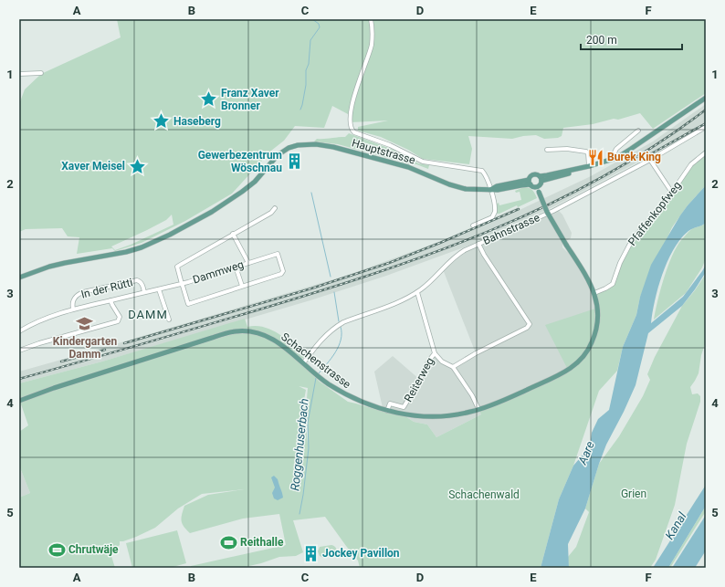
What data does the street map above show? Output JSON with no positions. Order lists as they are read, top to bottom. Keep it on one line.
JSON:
{"streets":{"main road":["Hauptstrasse","Schachenstrasse"],"street":["Pfaffenkopfweg","Bahnstrasse","Dammweg","In der Rütti","Reiterweg"]},"crossings":[["Hauptstrasse","Schachenstrasse"],["Pfaffenkopfweg","Schachenstrasse"],["Bahnstrasse","Schachenstrasse"],["Dammweg","In der Rütti"],["Schachenstrasse","Reiterweg"]],"districts":["DAMM"],"water":["Roggenhuserbach","Aare","Kanal"],"parks":["Grien","Schachenwald"],"places":{"place":["Franz Xaver Bronner","Haseberg","Xaver Meisel"],"restaurant":["Burek King"],"building":["Gewerbezentrum Wöschnau","Jockey Pavillon"],"school or university":["Kindergarten Damm"],"sports":["Reithalle","Chrutwäje"]},"scale_bar":"200 m","grid":{"columns":["A","B","C","D","E","F"],"rows":["1","2","3","4","5"]}}
